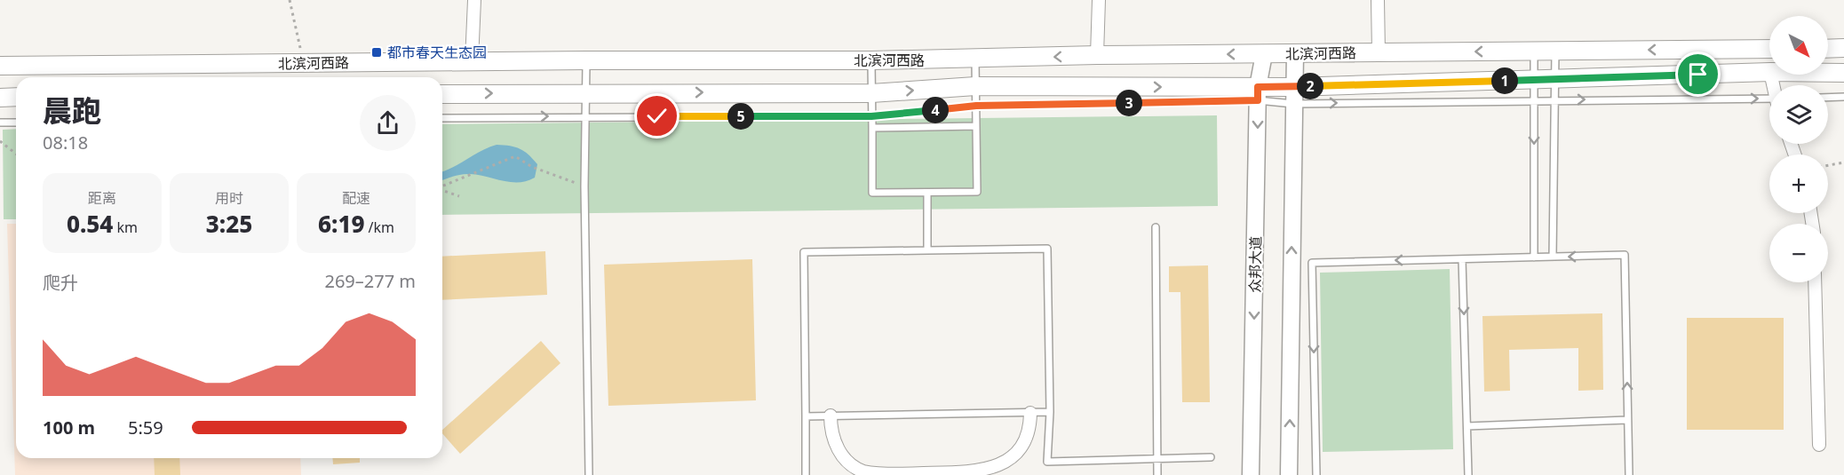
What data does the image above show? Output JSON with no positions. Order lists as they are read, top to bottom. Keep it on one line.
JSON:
{"streets":{"main road":["北滨河西路","众邦大道"]},"crossings":[["北滨河西路","众邦大道"]],"places":{"transit":["都市春天生态园"]},"north":"bottom right","page":{"map_buttons":["+","−"],"pins":["1","2","3","4","5"],"heading":["晨跑","08:18"],"stats":[["距离","0.54 km"],["用时","3:25"],["配速","6:19 /km"]],"chart":["爬升","269–277 m"],"list":[{"name":"100 m","note":"5:59"}]}}
